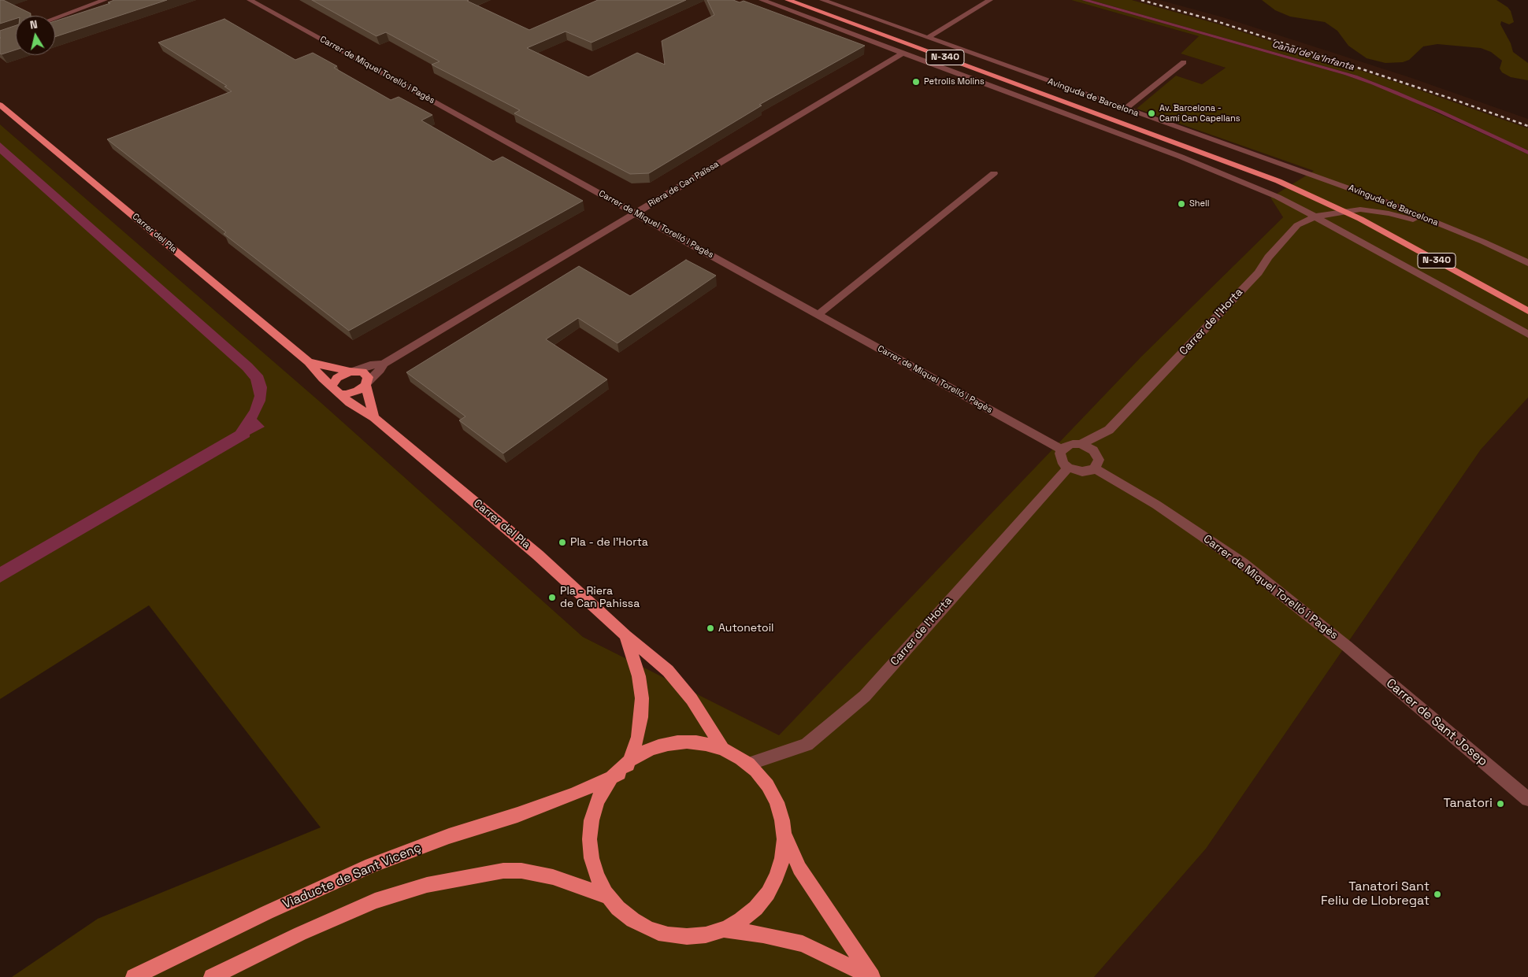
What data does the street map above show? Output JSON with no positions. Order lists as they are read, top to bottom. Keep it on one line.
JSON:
{"streets":{"main road":["N-340","Avinguda de Barcelona","Carrer del Pla","Viaducte de Sant Vicenç"],"street":["Carrer de Miquel Torelló i Pagès","Riera de Can Païssa","Carrer de l'Horta","Carrer de Sant Josep"]},"crossings":[["Carrer de Miquel Torelló i Pagès","Riera de Can Païssa"],["Carrer de Miquel Torelló i Pagès","Carrer de l'Horta"],["Carrer de Miquel Torelló i Pagès","Carrer de Sant Josep"],["Avinguda de Barcelona","Riera de Can Païssa"],["Avinguda de Barcelona","Carrer de l'Horta"],["Riera de Can Païssa","Carrer del Pla"]],"water":["Canal de la Infanta"],"places":["Petrolis Molins","Av. Barcelona - Camí Can Capellans","Shell","Pla - de l'Horta","Pla - Riera de Can Pahissa","Autonetoil","Tanatori","Tanatori Sant Feliu de Llobregat"],"north":"top"}
